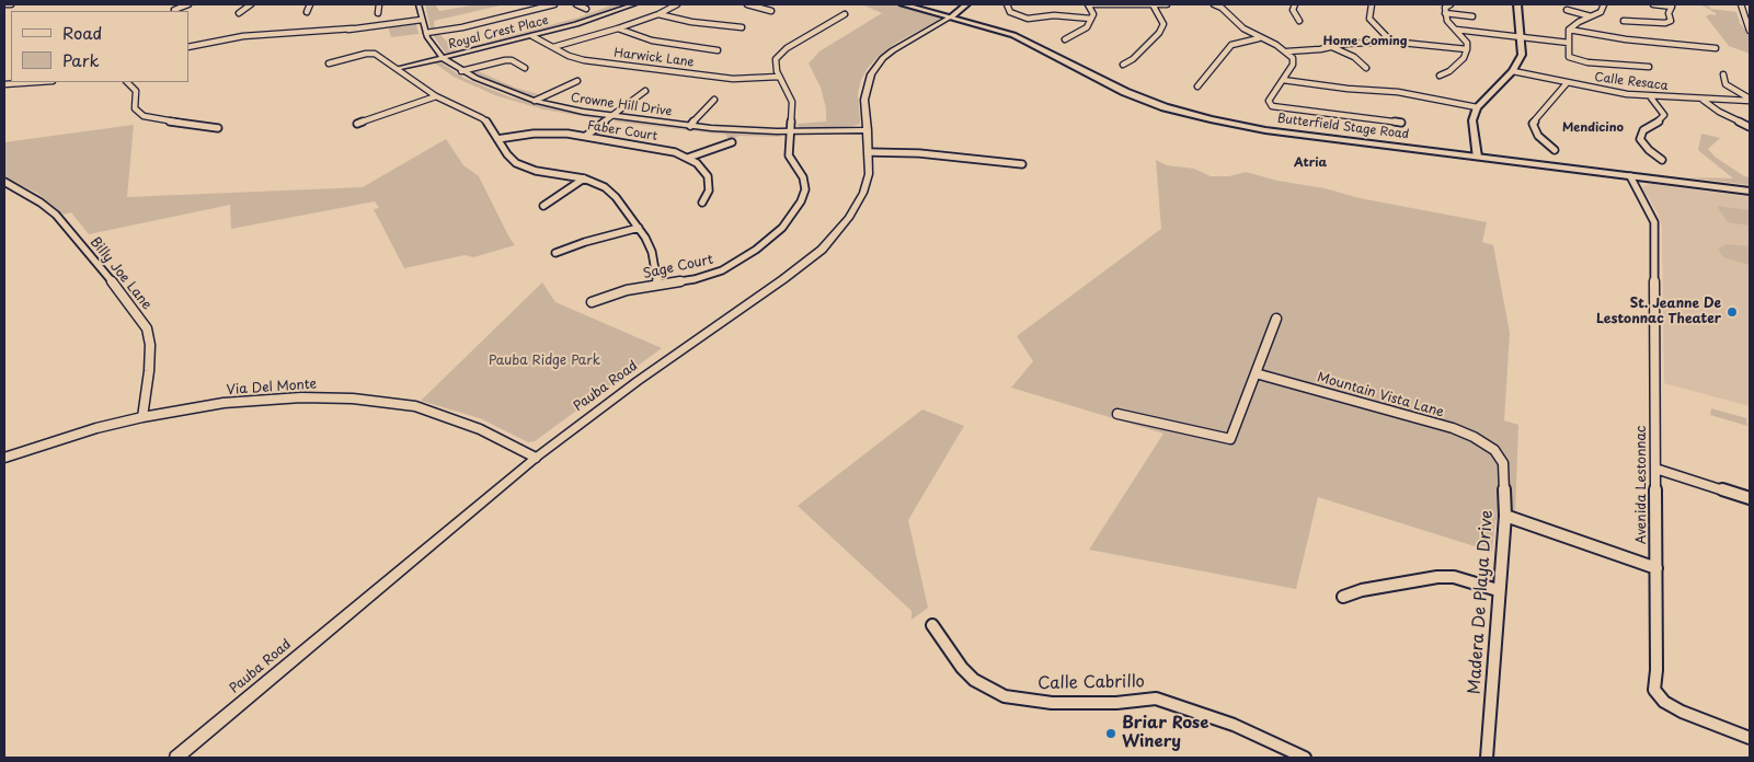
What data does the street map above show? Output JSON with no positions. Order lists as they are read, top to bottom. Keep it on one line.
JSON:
{"streets":{"main road":["Butterfield Stage Road","Pauba Road"],"street":["Royal Crest Place","Harwick Lane","Calle Resaca","Crowne Hill Drive","Faber Court","Sage Court","Billy Joe Lane","Via Del Monte","Mountain Vista Lane","Avenida Lestonnac","Madera De Playa Drive","Calle Cabrillo"]},"crossings":[["Royal Crest Place","Harwick Lane"],["Royal Crest Place","Crowne Hill Drive"],["Crowne Hill Drive","Sage Court"],["Crowne Hill Drive","Pauba Road"],["Butterfield Stage Road","Pauba Road"],["Butterfield Stage Road","Avenida Lestonnac"],["Billy Joe Lane","Via Del Monte"],["Pauba Road","Via Del Monte"],["Mountain Vista Lane","Madera De Playa Drive"]],"districts":["Home Coming","Mendicino","Atria"],"parks":["Pauba Ridge Park"],"places":["St. Jeanne De Lestonnac Theater","Briar Rose Winery"],"legend":["Road","Park"]}
